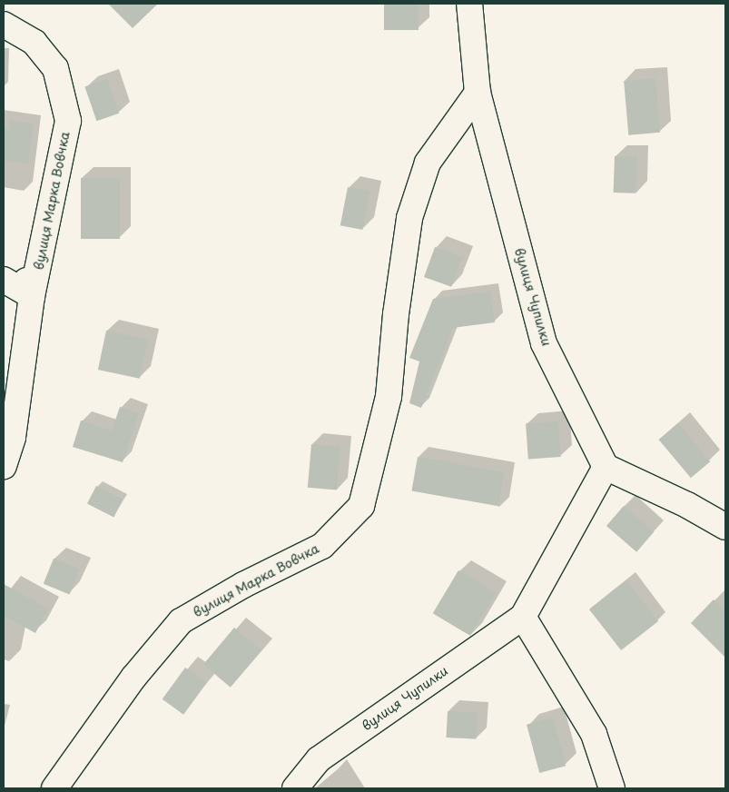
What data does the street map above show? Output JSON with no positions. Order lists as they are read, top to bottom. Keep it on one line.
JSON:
{"streets":{"street":["вулиця Марка Вовчка","вулиця Чупилки"]},"crossings":[["вулиця Марка Вовчка","вулиця Чупилки"]]}
